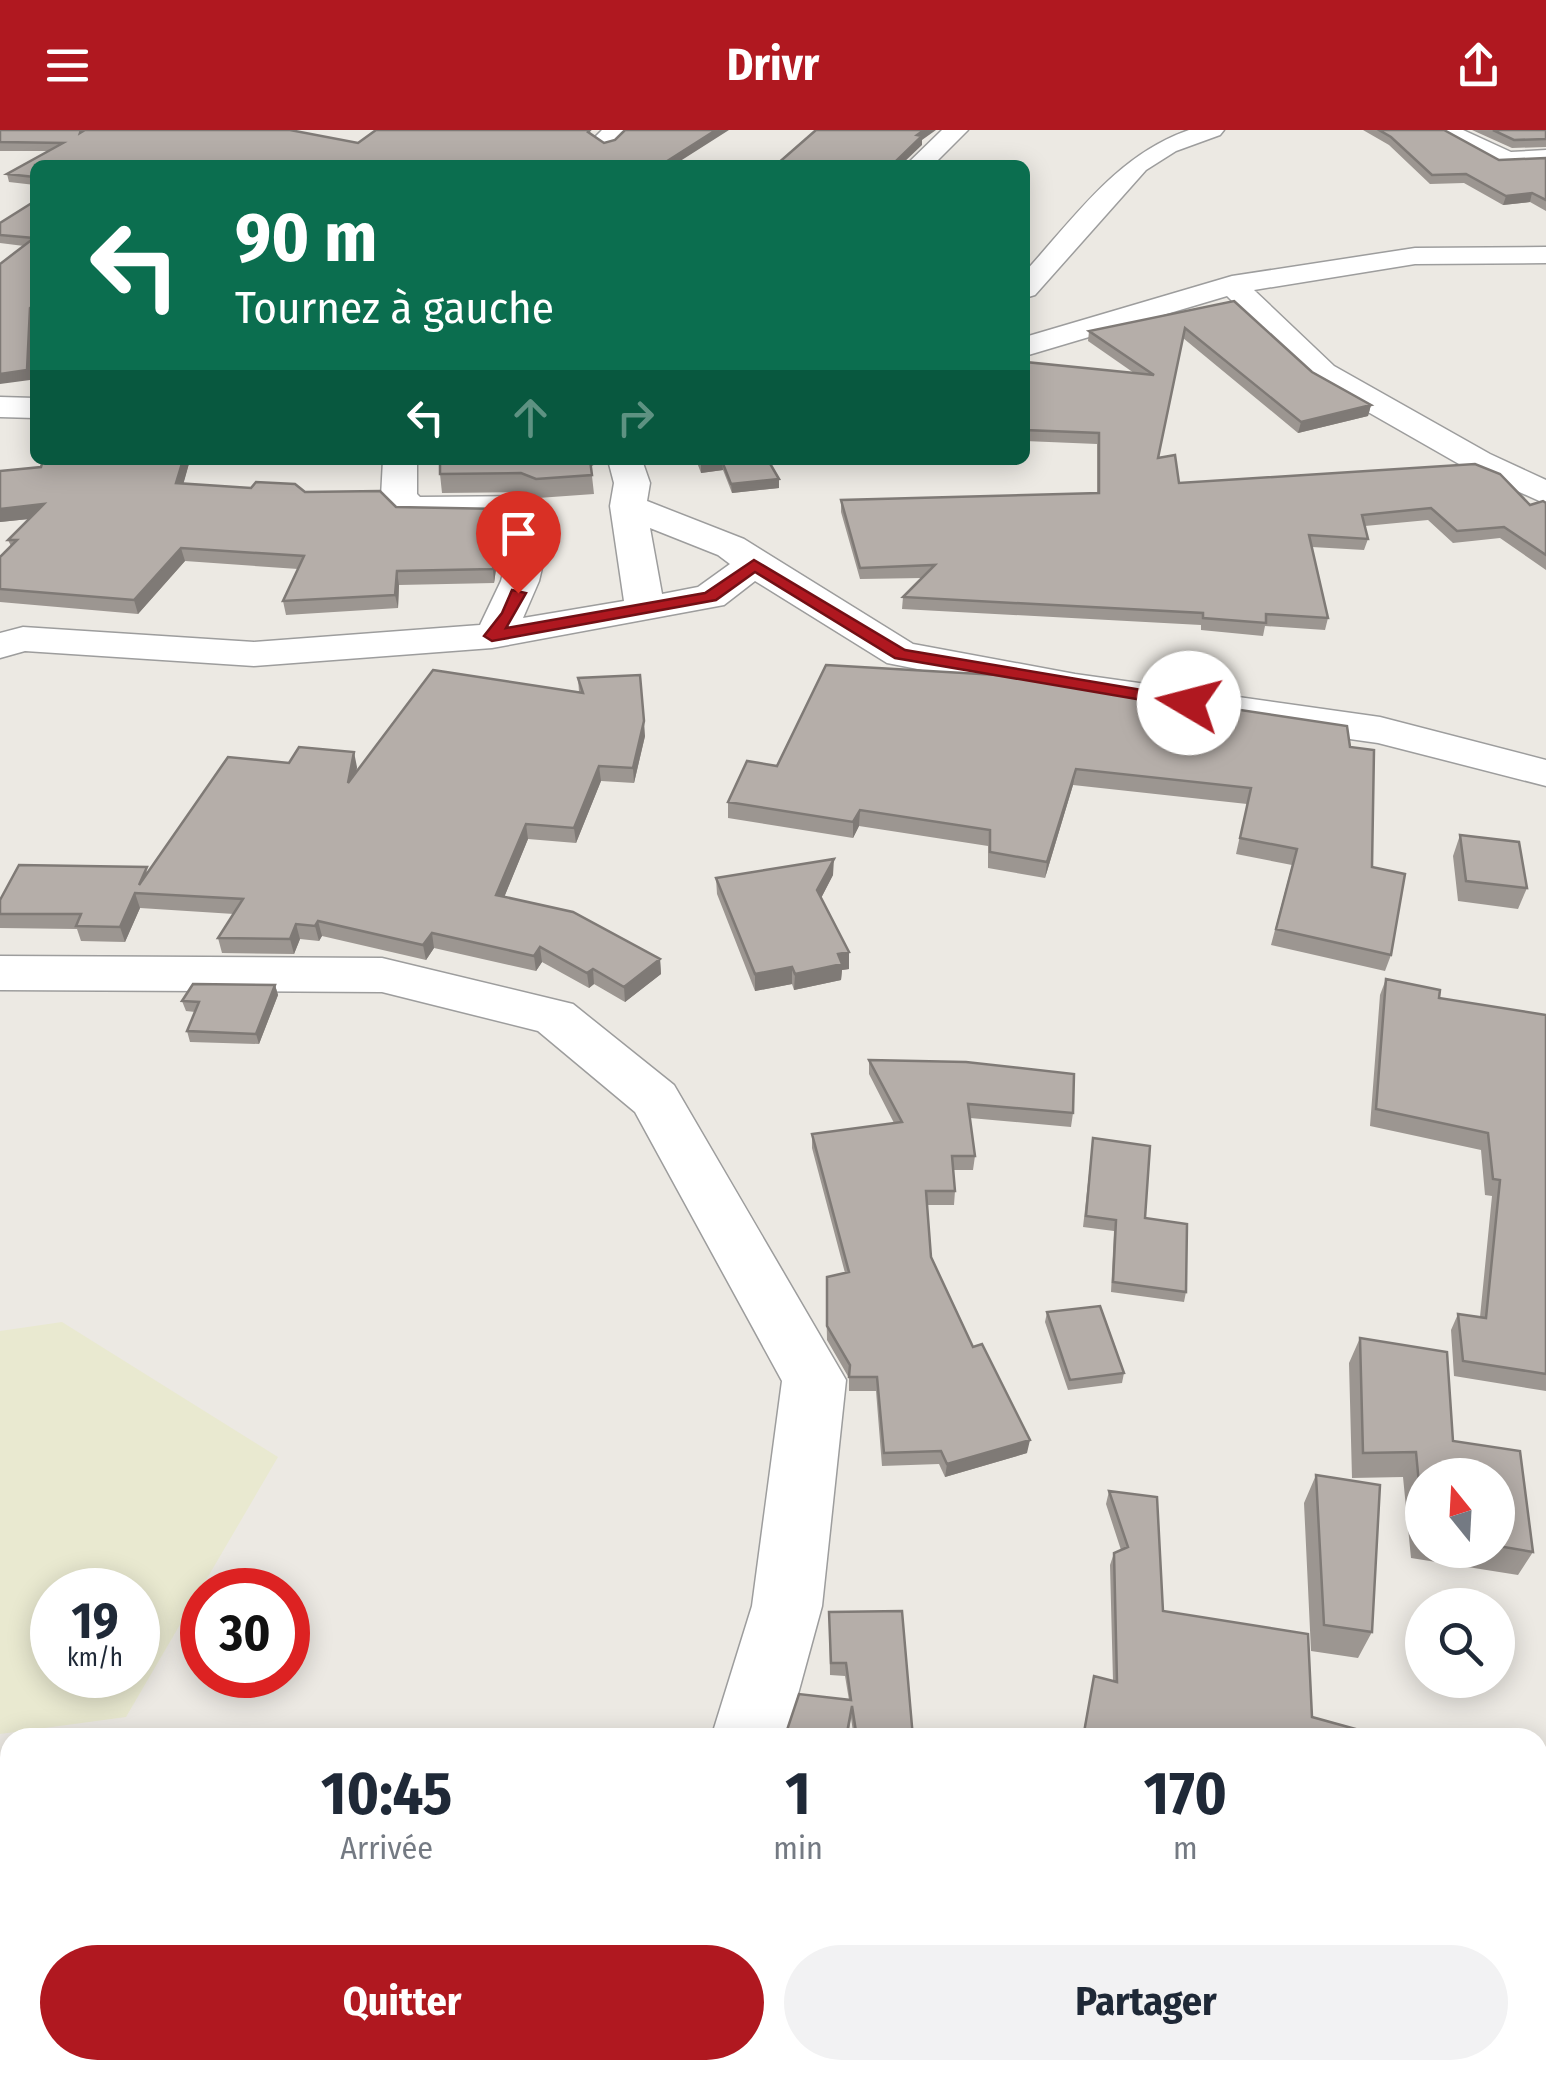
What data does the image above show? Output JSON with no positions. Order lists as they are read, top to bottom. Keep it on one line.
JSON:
{"north":"top","page":{"header":"Drivr","turn":["90 m","Tournez à gauche"],"speed":"19 km/h","limit":"30","eta":["10:45","Arrivée","1","min","170","m"],"buttons":["Quitter","Partager"]}}
